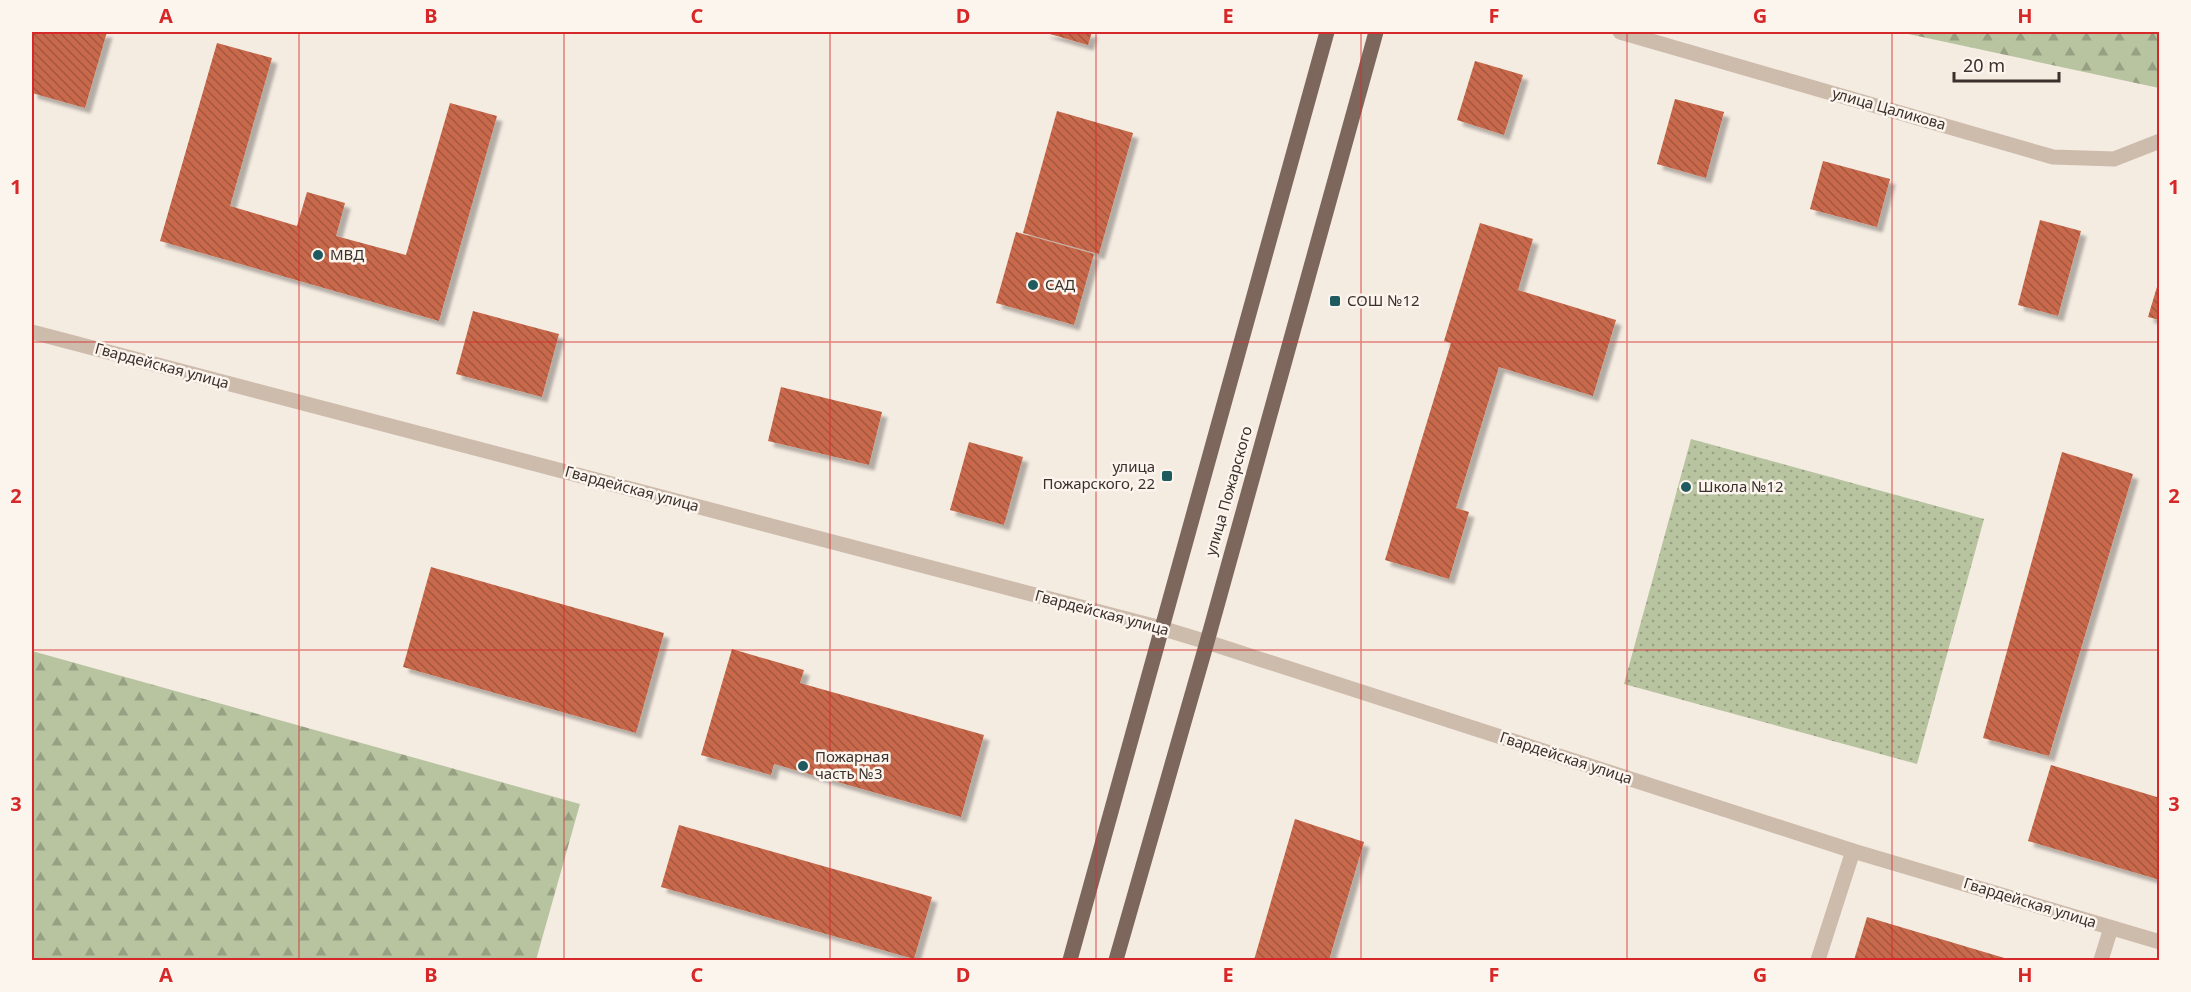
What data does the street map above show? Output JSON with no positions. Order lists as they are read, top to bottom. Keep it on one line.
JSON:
{"streets":{"main road":["улица Пожарского"],"street":["улица Цаликова","Гвардейская улица"]},"crossings":[["Гвардейская улица","улица Пожарского"]],"places":{"other":["МВД","САД","Школа №12","Пожарная часть №3"],"transit":["СОШ №12","улица Пожарского, 22"]},"scale_bar":"20 m","grid":{"columns":["A","B","C","D","E","F","G","H"],"rows":["1","2","3"]}}
